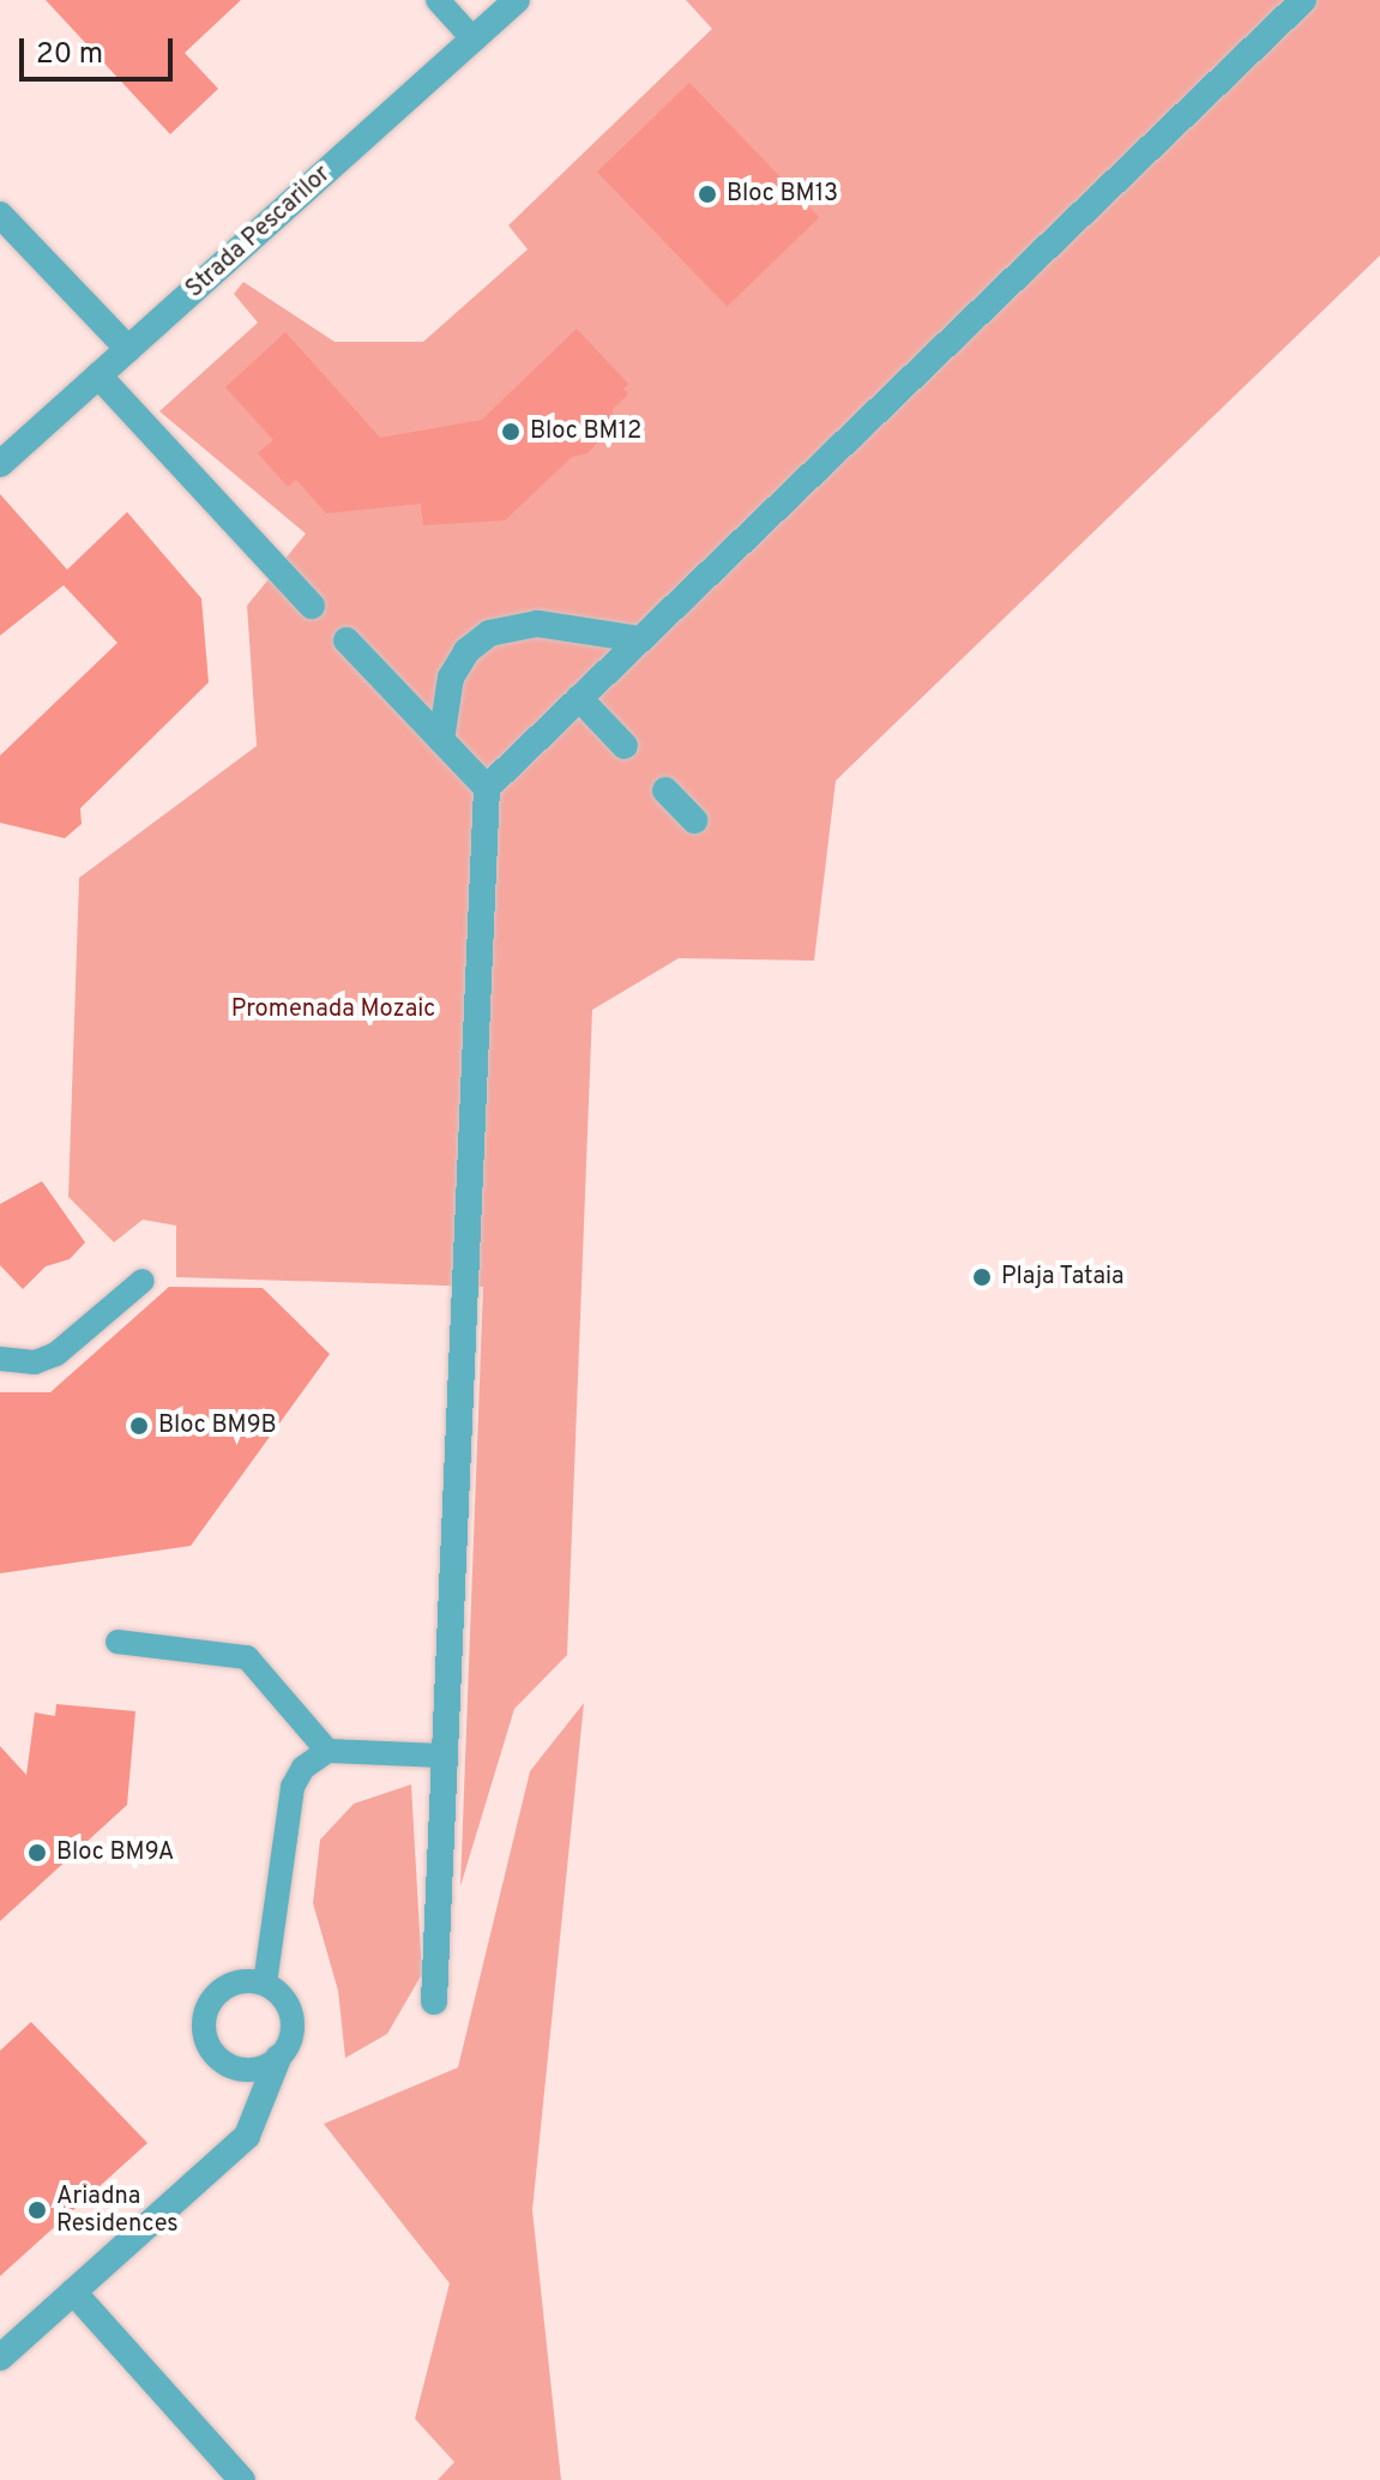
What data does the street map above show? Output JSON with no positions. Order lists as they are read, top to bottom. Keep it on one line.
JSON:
{"streets":{"street":["Strada Pescarilor"]},"parks":["Promenada Mozaic"],"places":["Bloc BM13","Bloc BM12","Plaja Tataia","Bloc BM9B","Bloc BM9A","Ariadna Residences"],"scale_bar":"20 m"}
